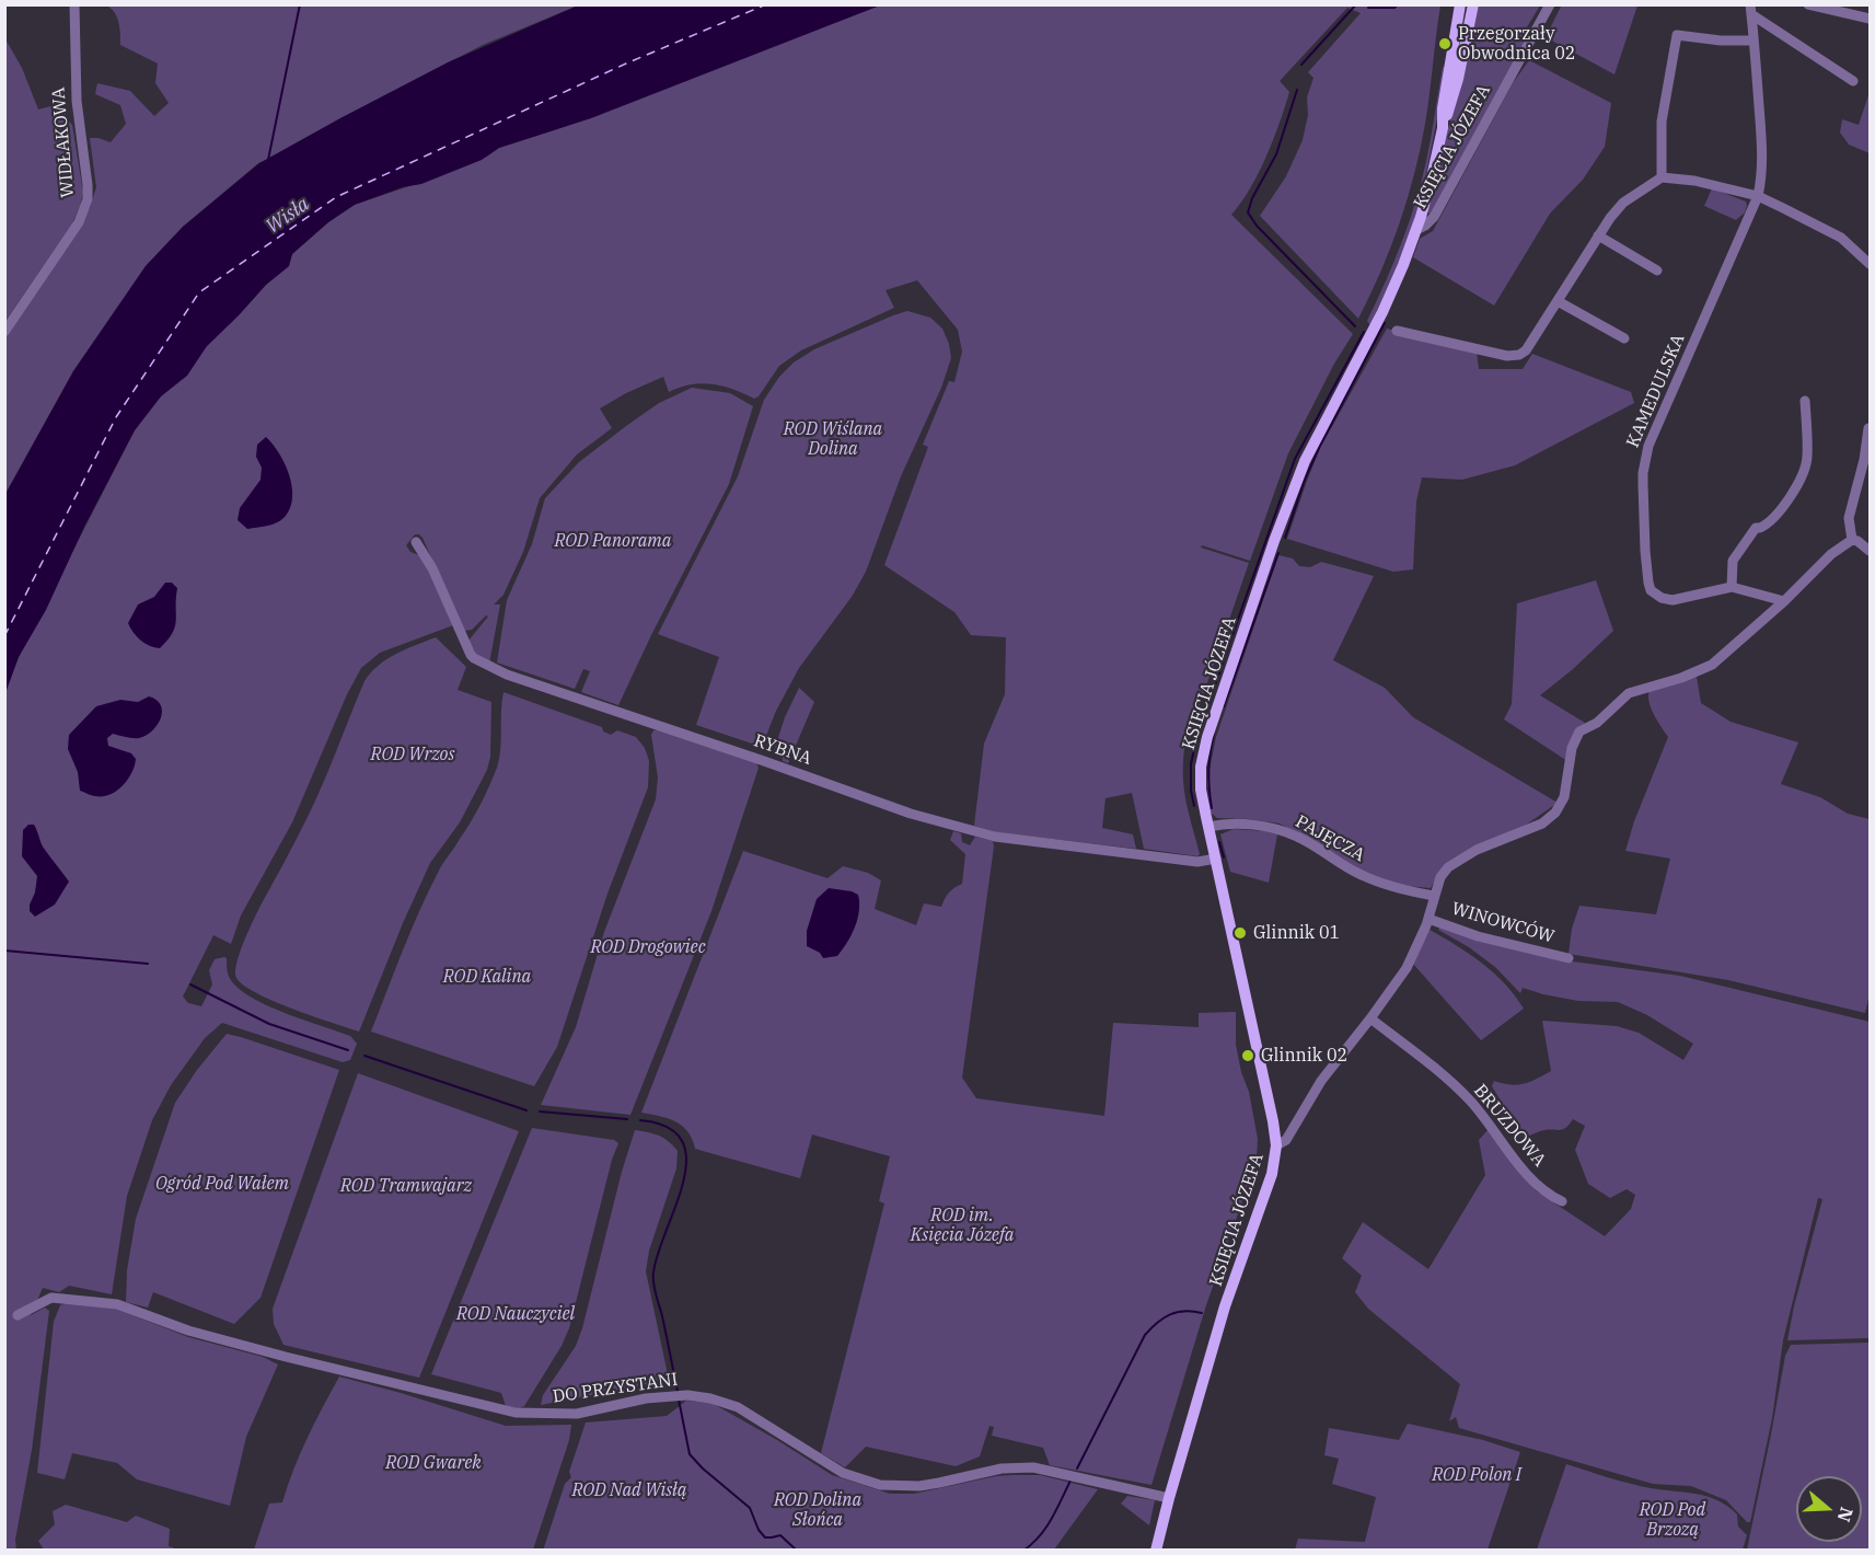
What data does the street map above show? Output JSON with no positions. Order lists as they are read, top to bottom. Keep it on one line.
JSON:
{"streets":{"main road":["KSIĘCIA JÓZEFA"],"street":["WIDŁAKOWA","KAMEDULSKA","RYBNA","PAJĘCZA","WINOWCÓW","BRUZDOWA","DO PRZYSTANI"]},"crossings":[["KSIĘCIA JÓZEFA","RYBNA"],["KSIĘCIA JÓZEFA","PAJĘCZA"],["KSIĘCIA JÓZEFA","DO PRZYSTANI"]],"water":["Wisła"],"parks":["ROD Wiślana Dolina","ROD Panorama","ROD Wrzos","ROD Drogowiec","ROD Kalina","Ogród Pod Wałem","ROD Tramwajarz","ROD im. Księcia Józefa","ROD Nauczyciel","ROD Gwarek","ROD Polon I","ROD Nad Wisłą","ROD Dolina Słońca","ROD Pod Brzozą"],"places":["Przegorzały Obwodnica 02","Glinnik 01","Glinnik 02"],"north":"right"}
